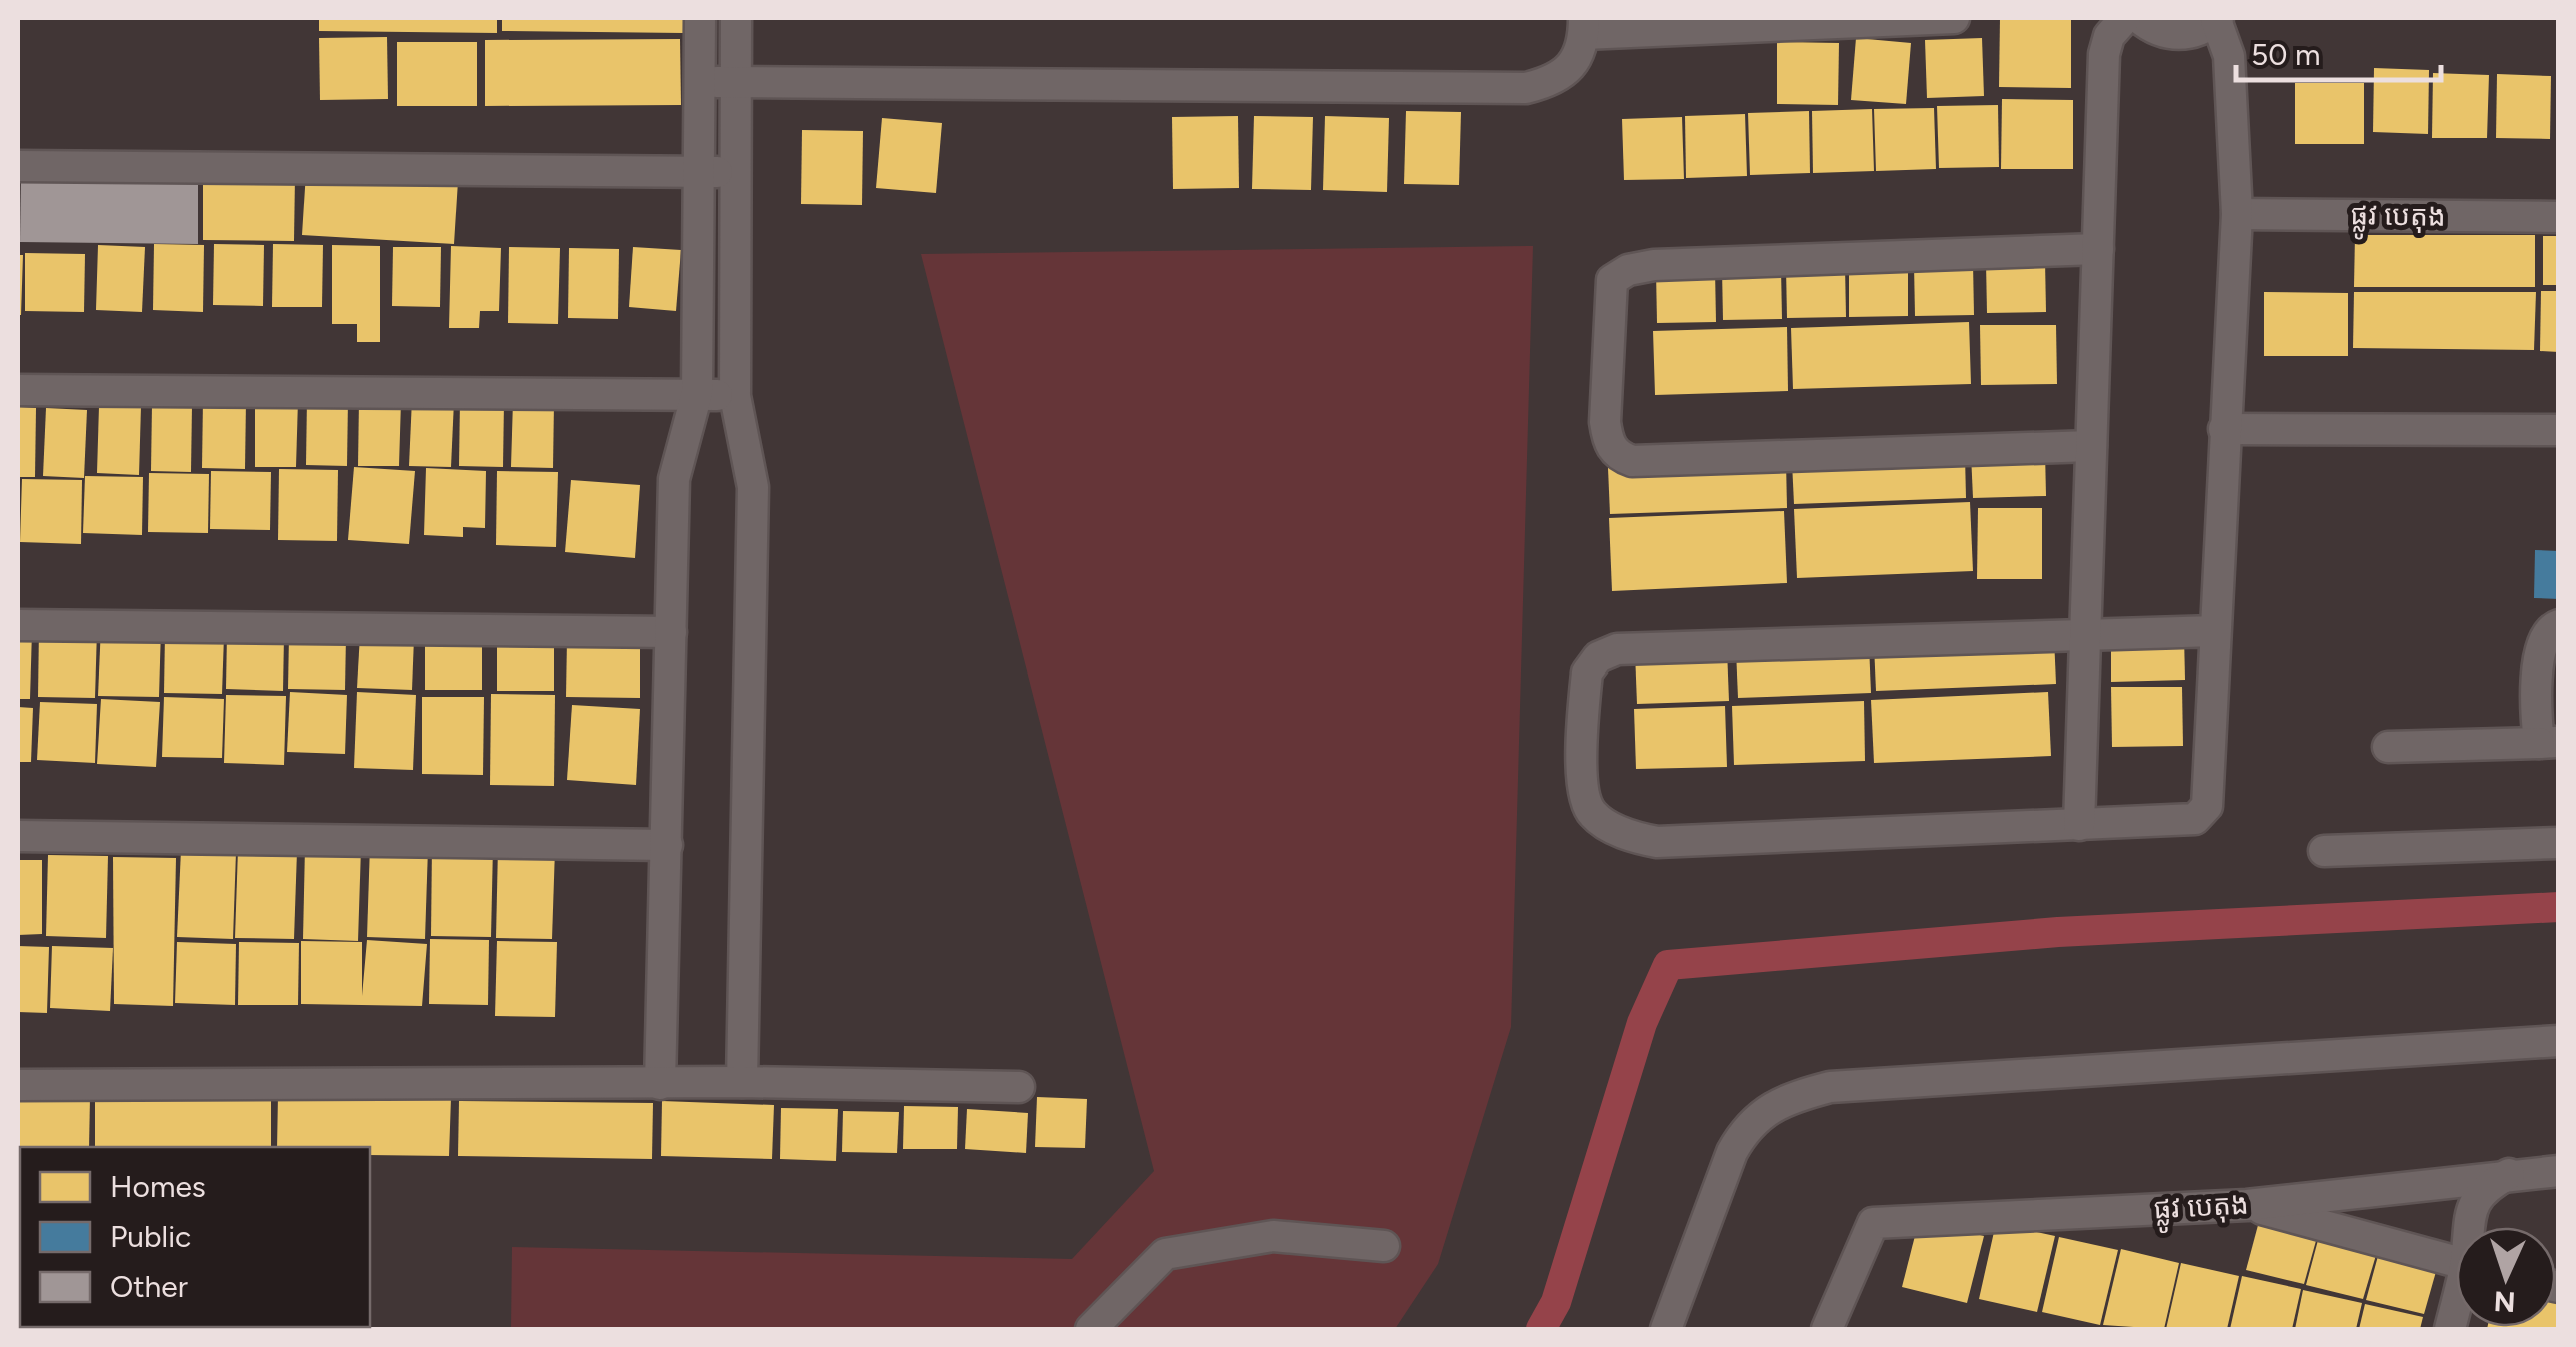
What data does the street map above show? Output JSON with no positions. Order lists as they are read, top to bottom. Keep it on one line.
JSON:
{"streets":{"street":["ផ្លូវ បេតុង"]},"legend":["Homes","Public","Other"],"scale_bar":"50 m","north":"bottom"}
